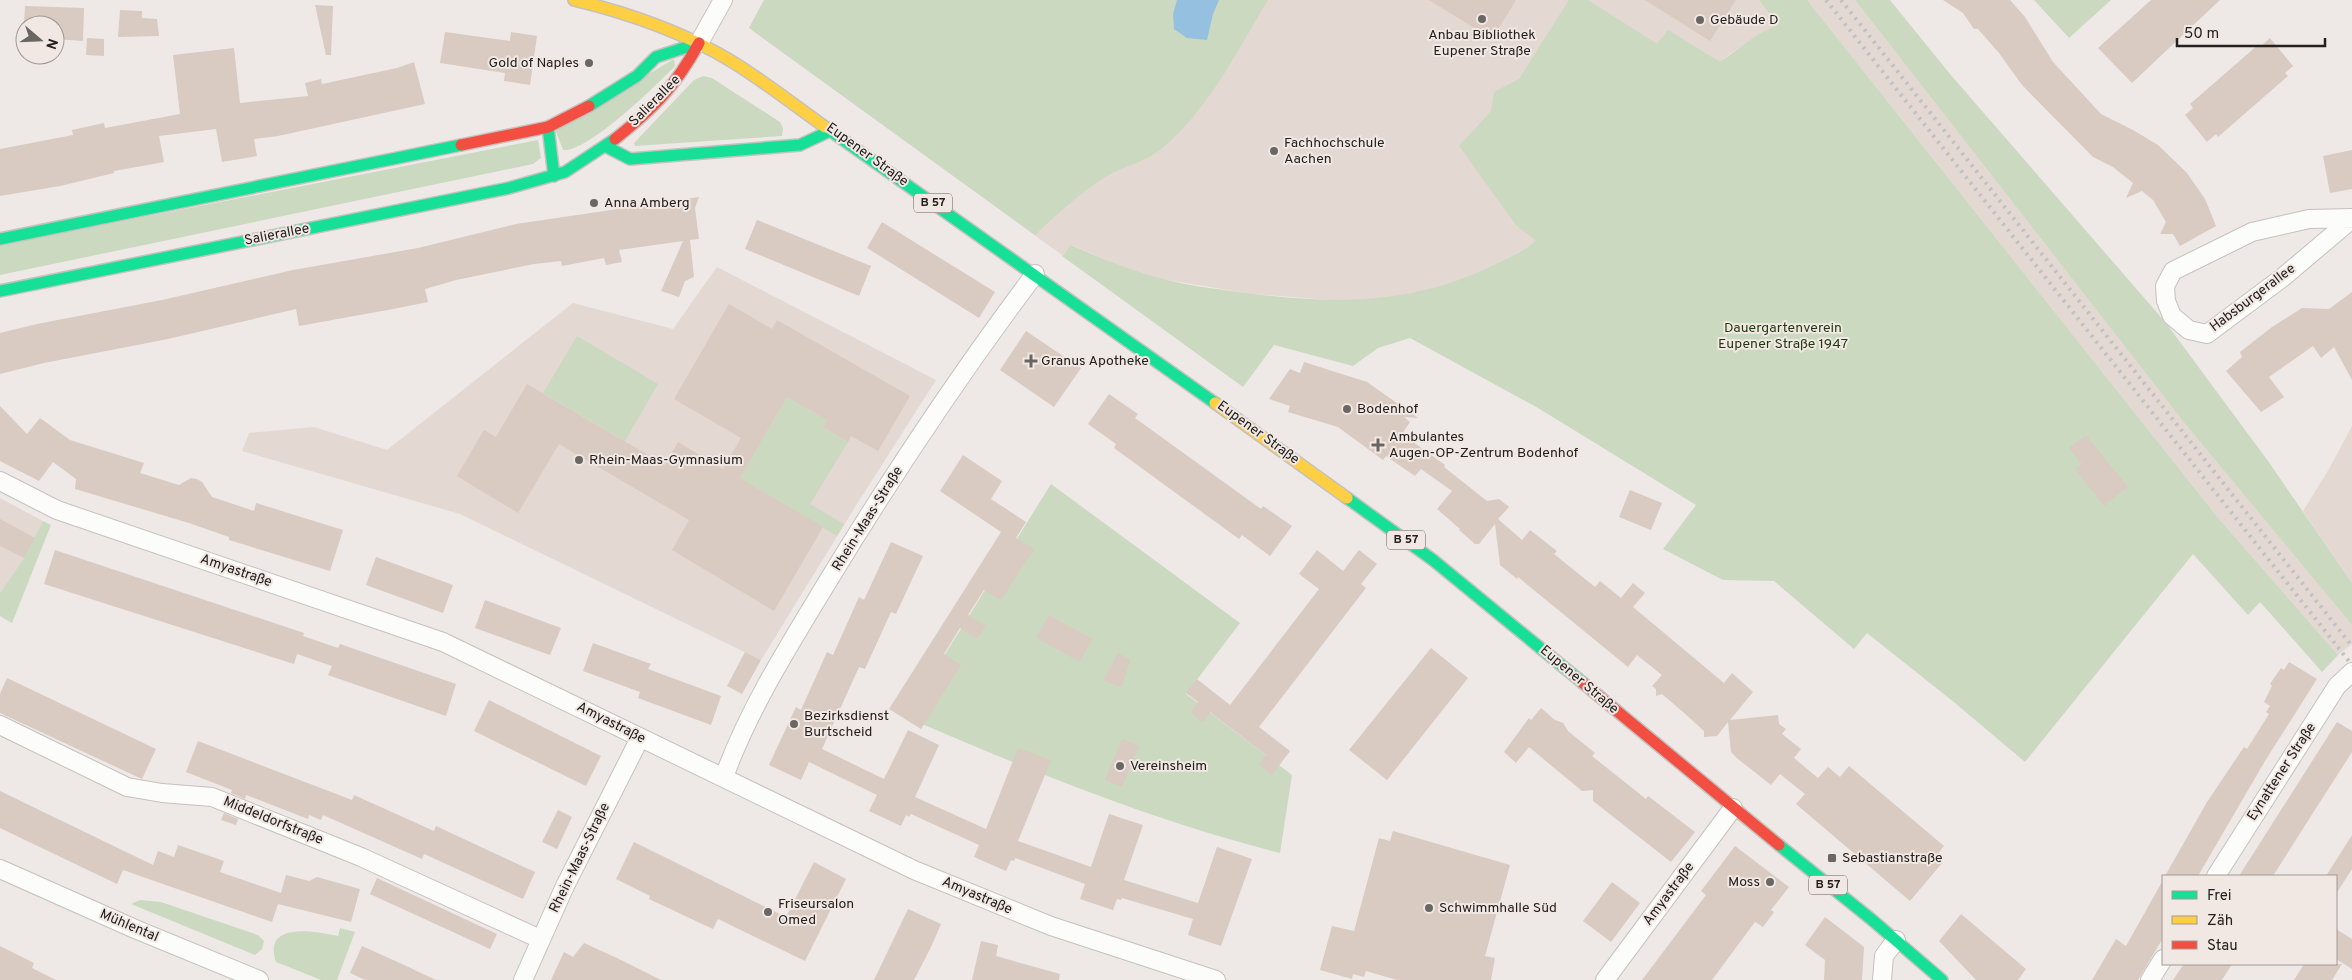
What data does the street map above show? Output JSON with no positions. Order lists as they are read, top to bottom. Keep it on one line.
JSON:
{"streets":{"street":["Salierallee","Eupener Straße","B 57","Habsburgerallee","Rhein-Maas-Straße","Amyastraße","Eynattener Straße","Middeldorfstraße","Mühlental"]},"crossings":[["Salierallee","Eupener Straße"],["Eupener Straße","B 57"],["Eupener Straße","Rhein-Maas-Straße"],["Eupener Straße","Amyastraße"],["Rhein-Maas-Straße","Amyastraße"],["Rhein-Maas-Straße","Middeldorfstraße"]],"parks":["Dauergartenverein Eupener Straße 1947"],"places":{"other":["Anbau Bibliothek Eupener Straße","Gebäude D","Gold of Naples","Fachhochschule Aachen","Anna Amberg","Bodenhof","Rhein-Maas-Gymnasium","Bezirksdienst Burtscheid","Vereinsheim","Moss","Schwimmhalle Süd","Friseursalon Omed"],"health":["Granus Apotheke","Ambulantes Augen-OP-Zentrum Bodenhof"],"transit":["Sebastianstraße"]},"legend":["Frei","Zäh","Stau"],"scale_bar":"50 m","north":"right"}
